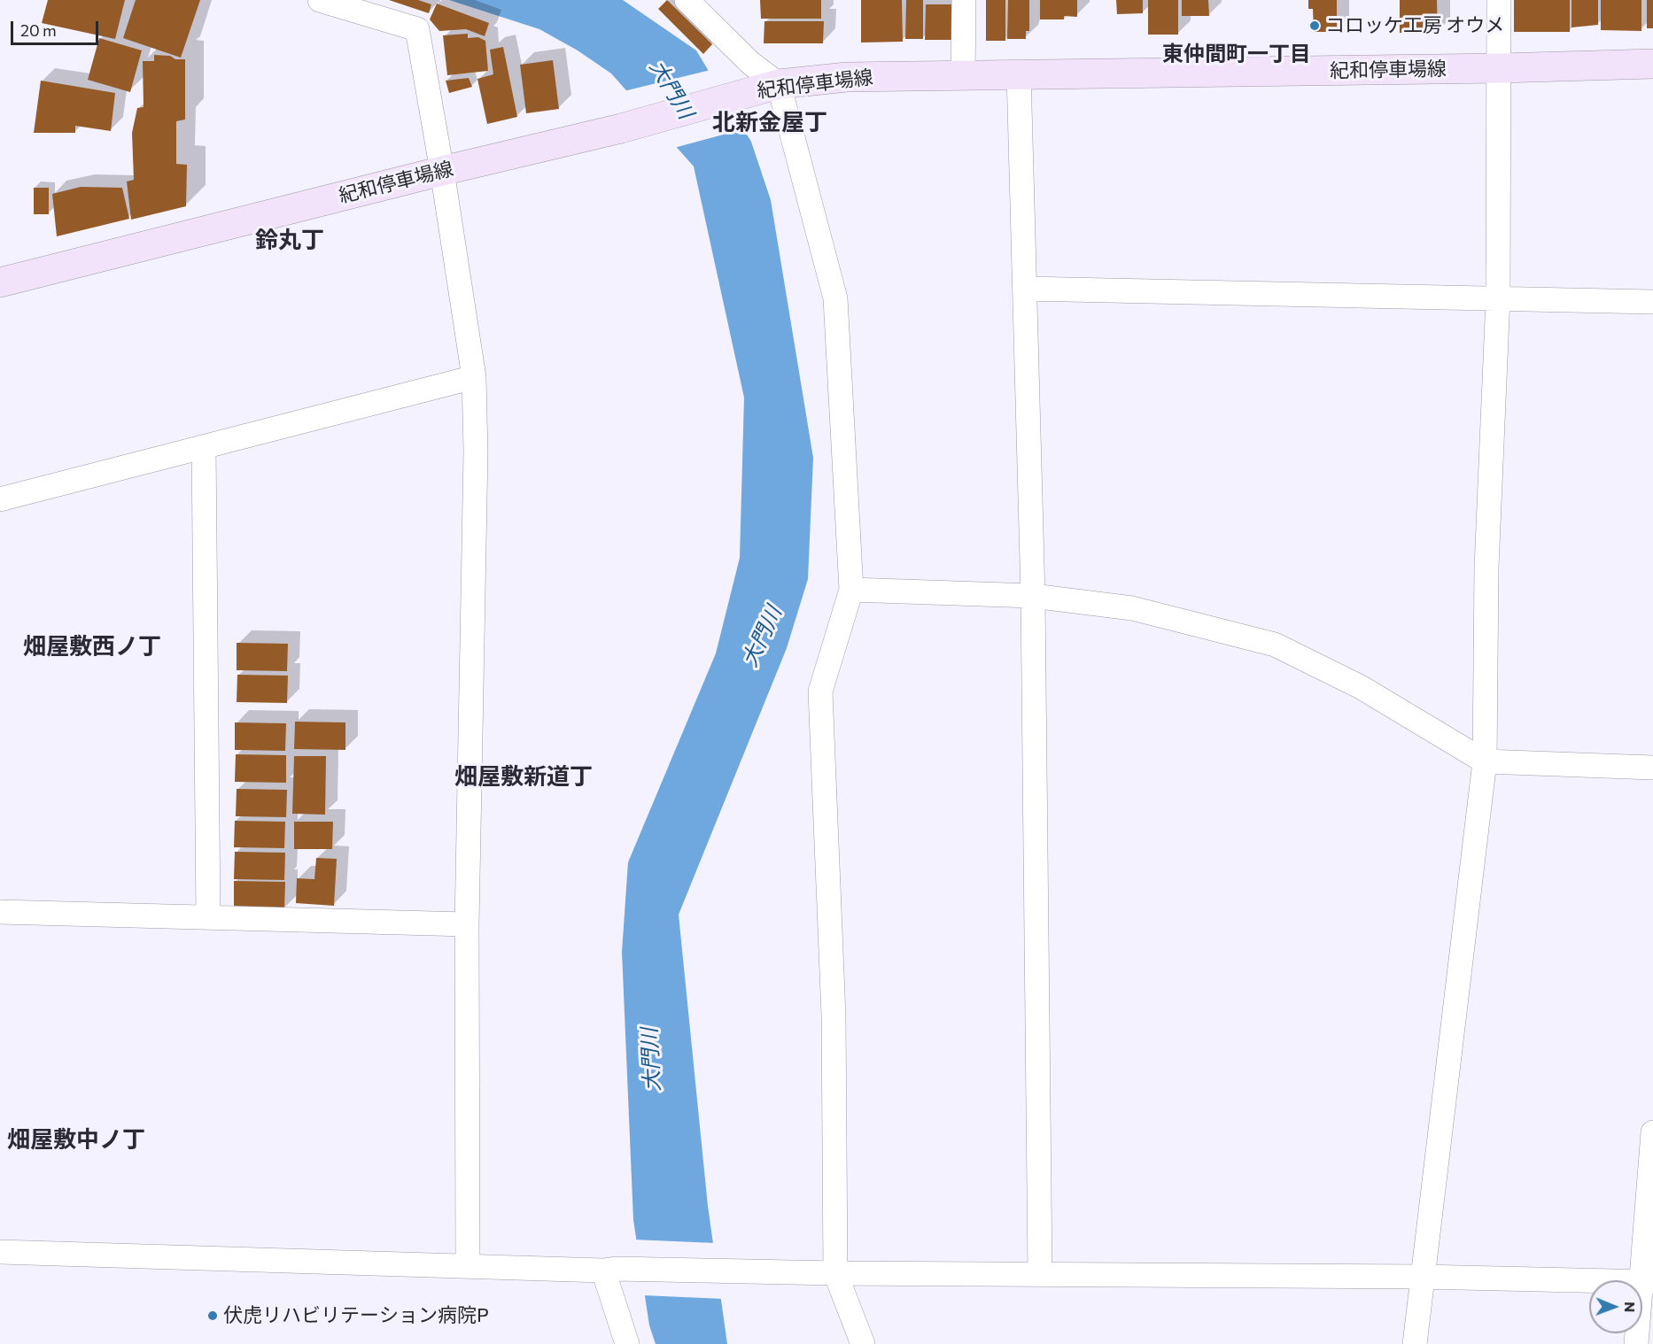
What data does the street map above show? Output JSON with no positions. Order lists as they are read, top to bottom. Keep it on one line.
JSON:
{"streets":{"main road":["紀和停車場線"]},"districts":["東仲間町一丁目","北新金屋丁","鈴丸丁","畑屋敷西ノ丁","畑屋敷新道丁","畑屋敷中ノ丁"],"water":["大門川"],"places":["コロッケ工房 オウメ","伏虎リハビリテーション病院P"],"scale_bar":"20 m","north":"right"}
